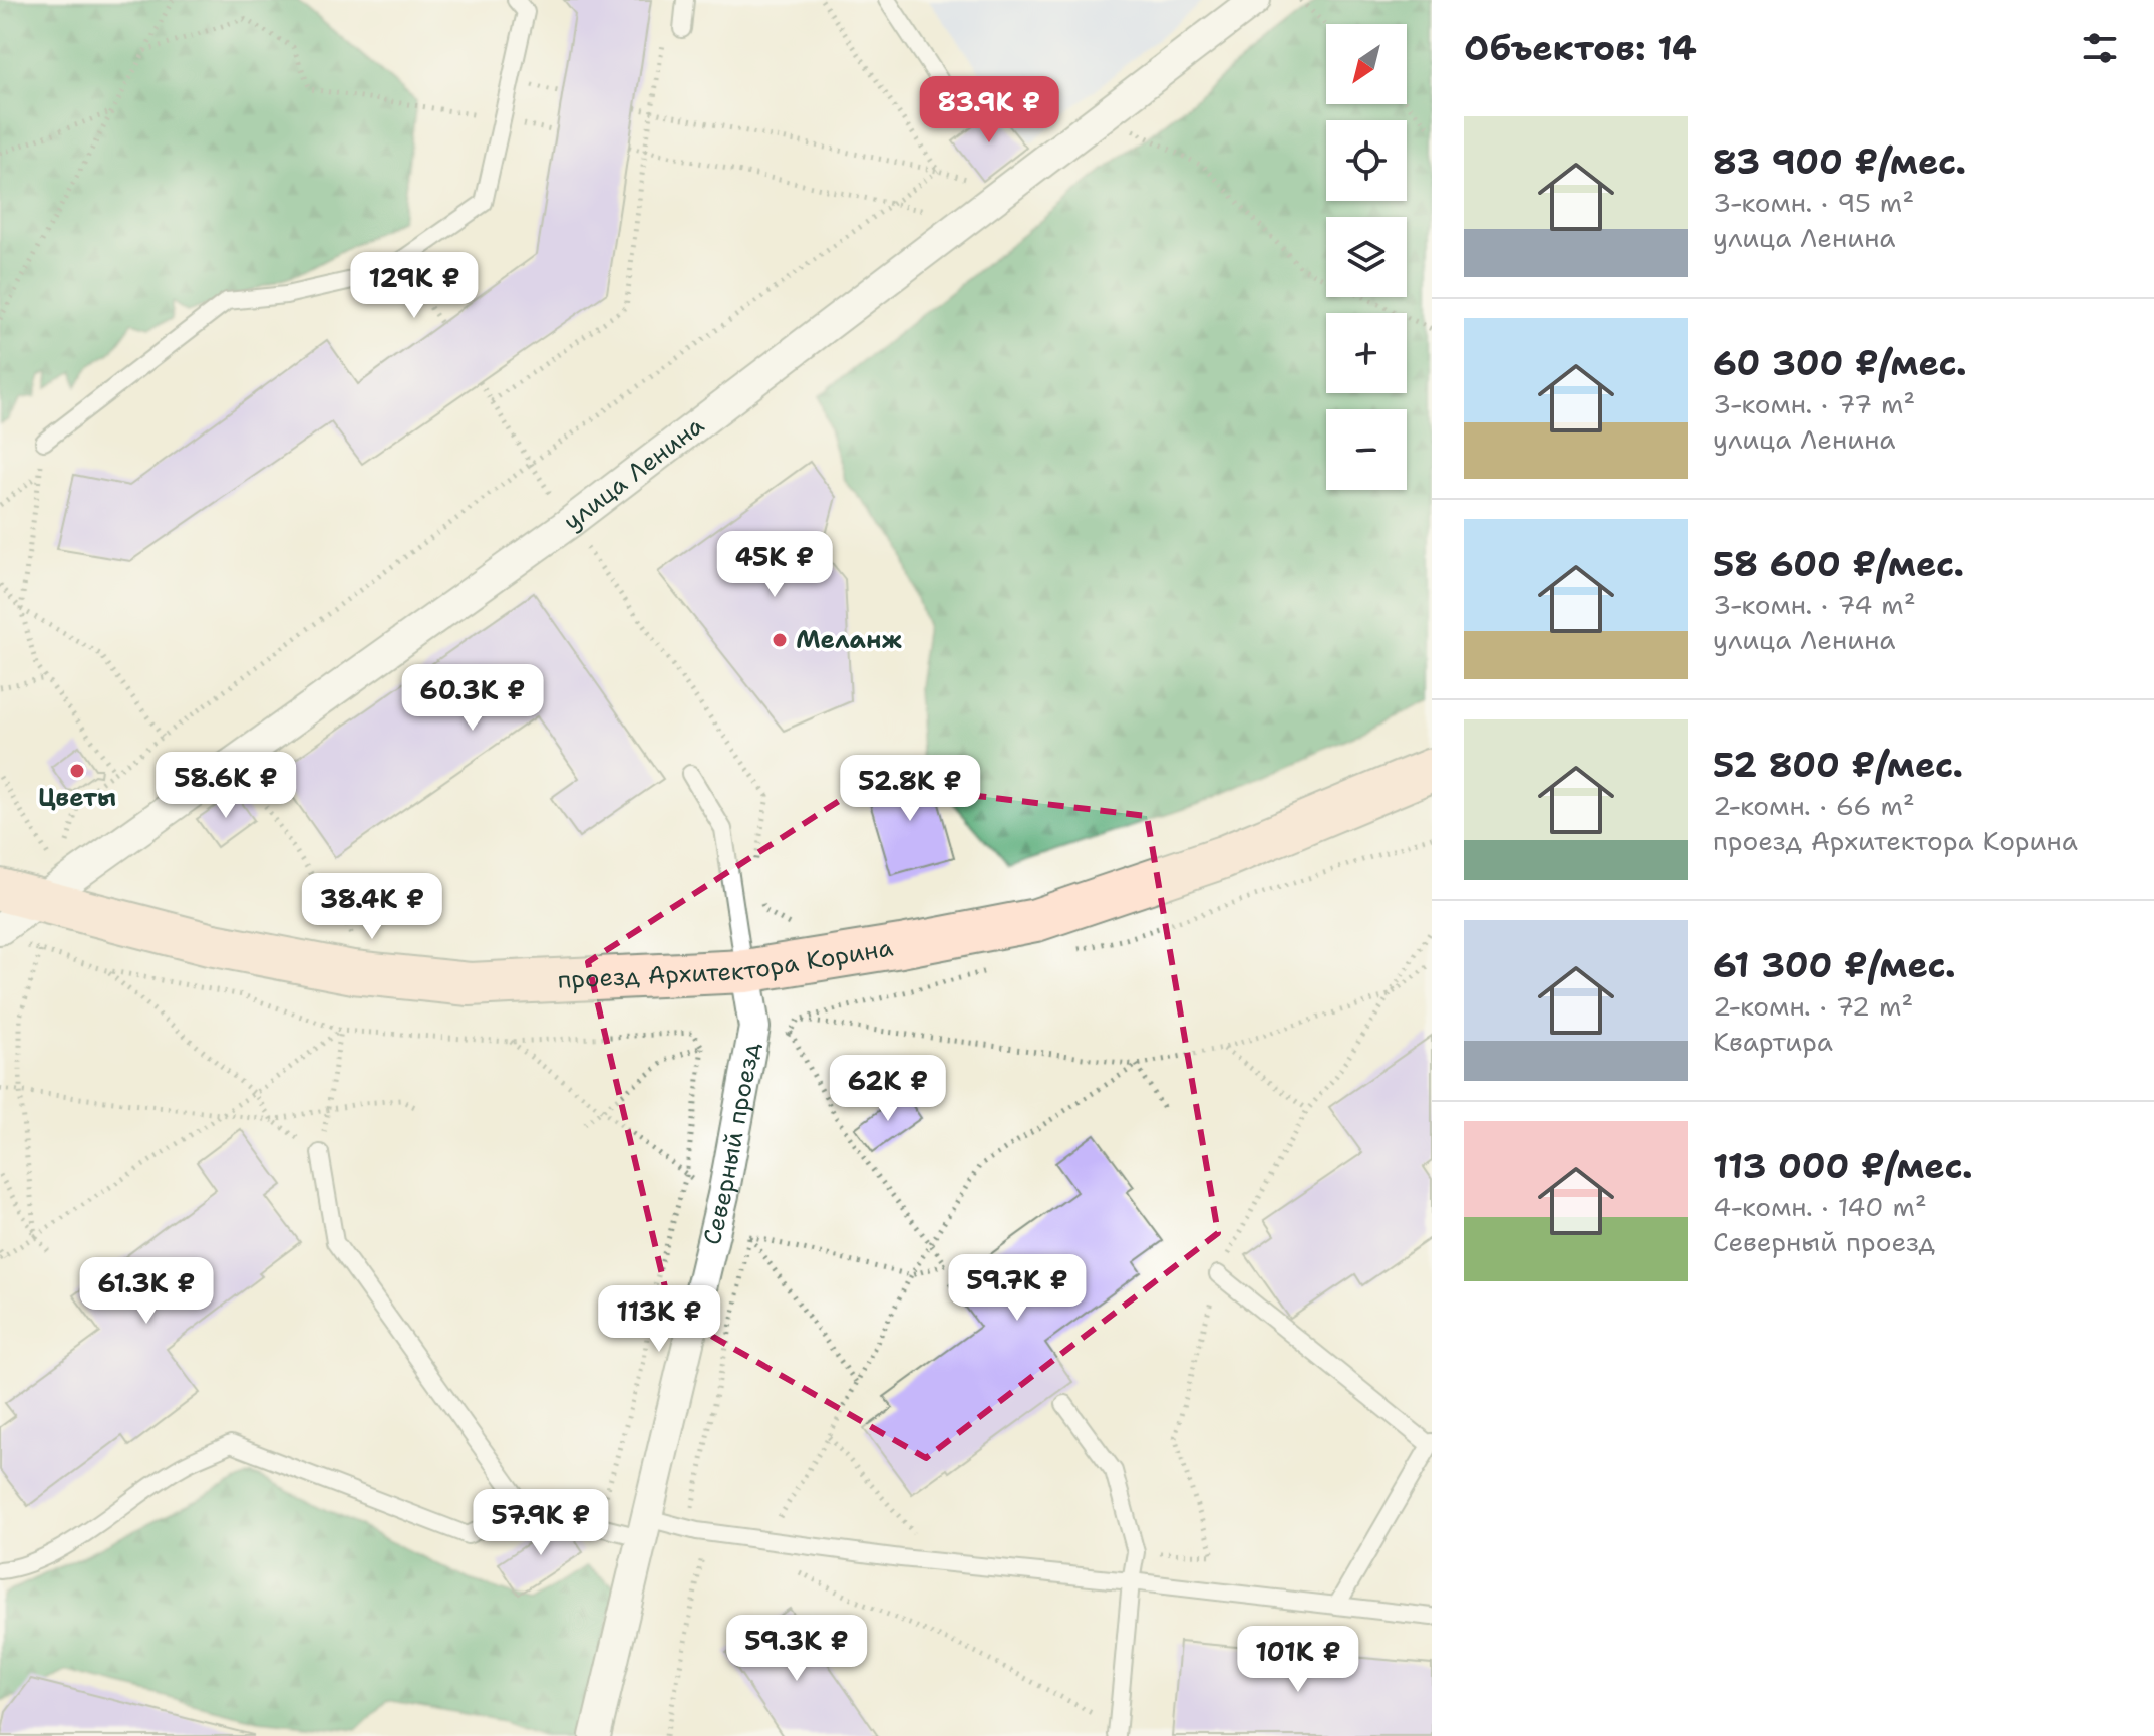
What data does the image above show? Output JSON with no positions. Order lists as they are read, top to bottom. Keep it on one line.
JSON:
{"streets":{"street":["улица Ленина","проезд Архитектора Корина","Северный проезд"]},"crossings":[["улица Ленина","проезд Архитектора Корина"],["проезд Архитектора Корина","Северный проезд"]],"places":["Меланж","Цветы"],"north":"bottom left","page":{"heading":"Объектов: 14","map_buttons":["+","−"],"price":["83.9K ₽","129K ₽","45K ₽","60.3K ₽","58.6K ₽","52.8K ₽","38.4K ₽","62K ₽","59.7K ₽","61.3K ₽","113K ₽","57.9K ₽","59.3K ₽","101K ₽"],"list":[{"name":"83 900 ₽/мес.","note":"3-комн. · 95 m² · улица Ленина"},{"name":"60 300 ₽/мес.","note":"3-комн. · 77 m² · улица Ленина"},{"name":"58 600 ₽/мес.","note":"3-комн. · 74 m² · улица Ленина"},{"name":"52 800 ₽/мес.","note":"2-комн. · 66 m² · проезд Архитектора Корина"},{"name":"61 300 ₽/мес.","note":"2-комн. · 72 m² · Квартира"},{"name":"113 000 ₽/мес.","note":"4-комн. · 140 m² · Северный проезд"}]}}
